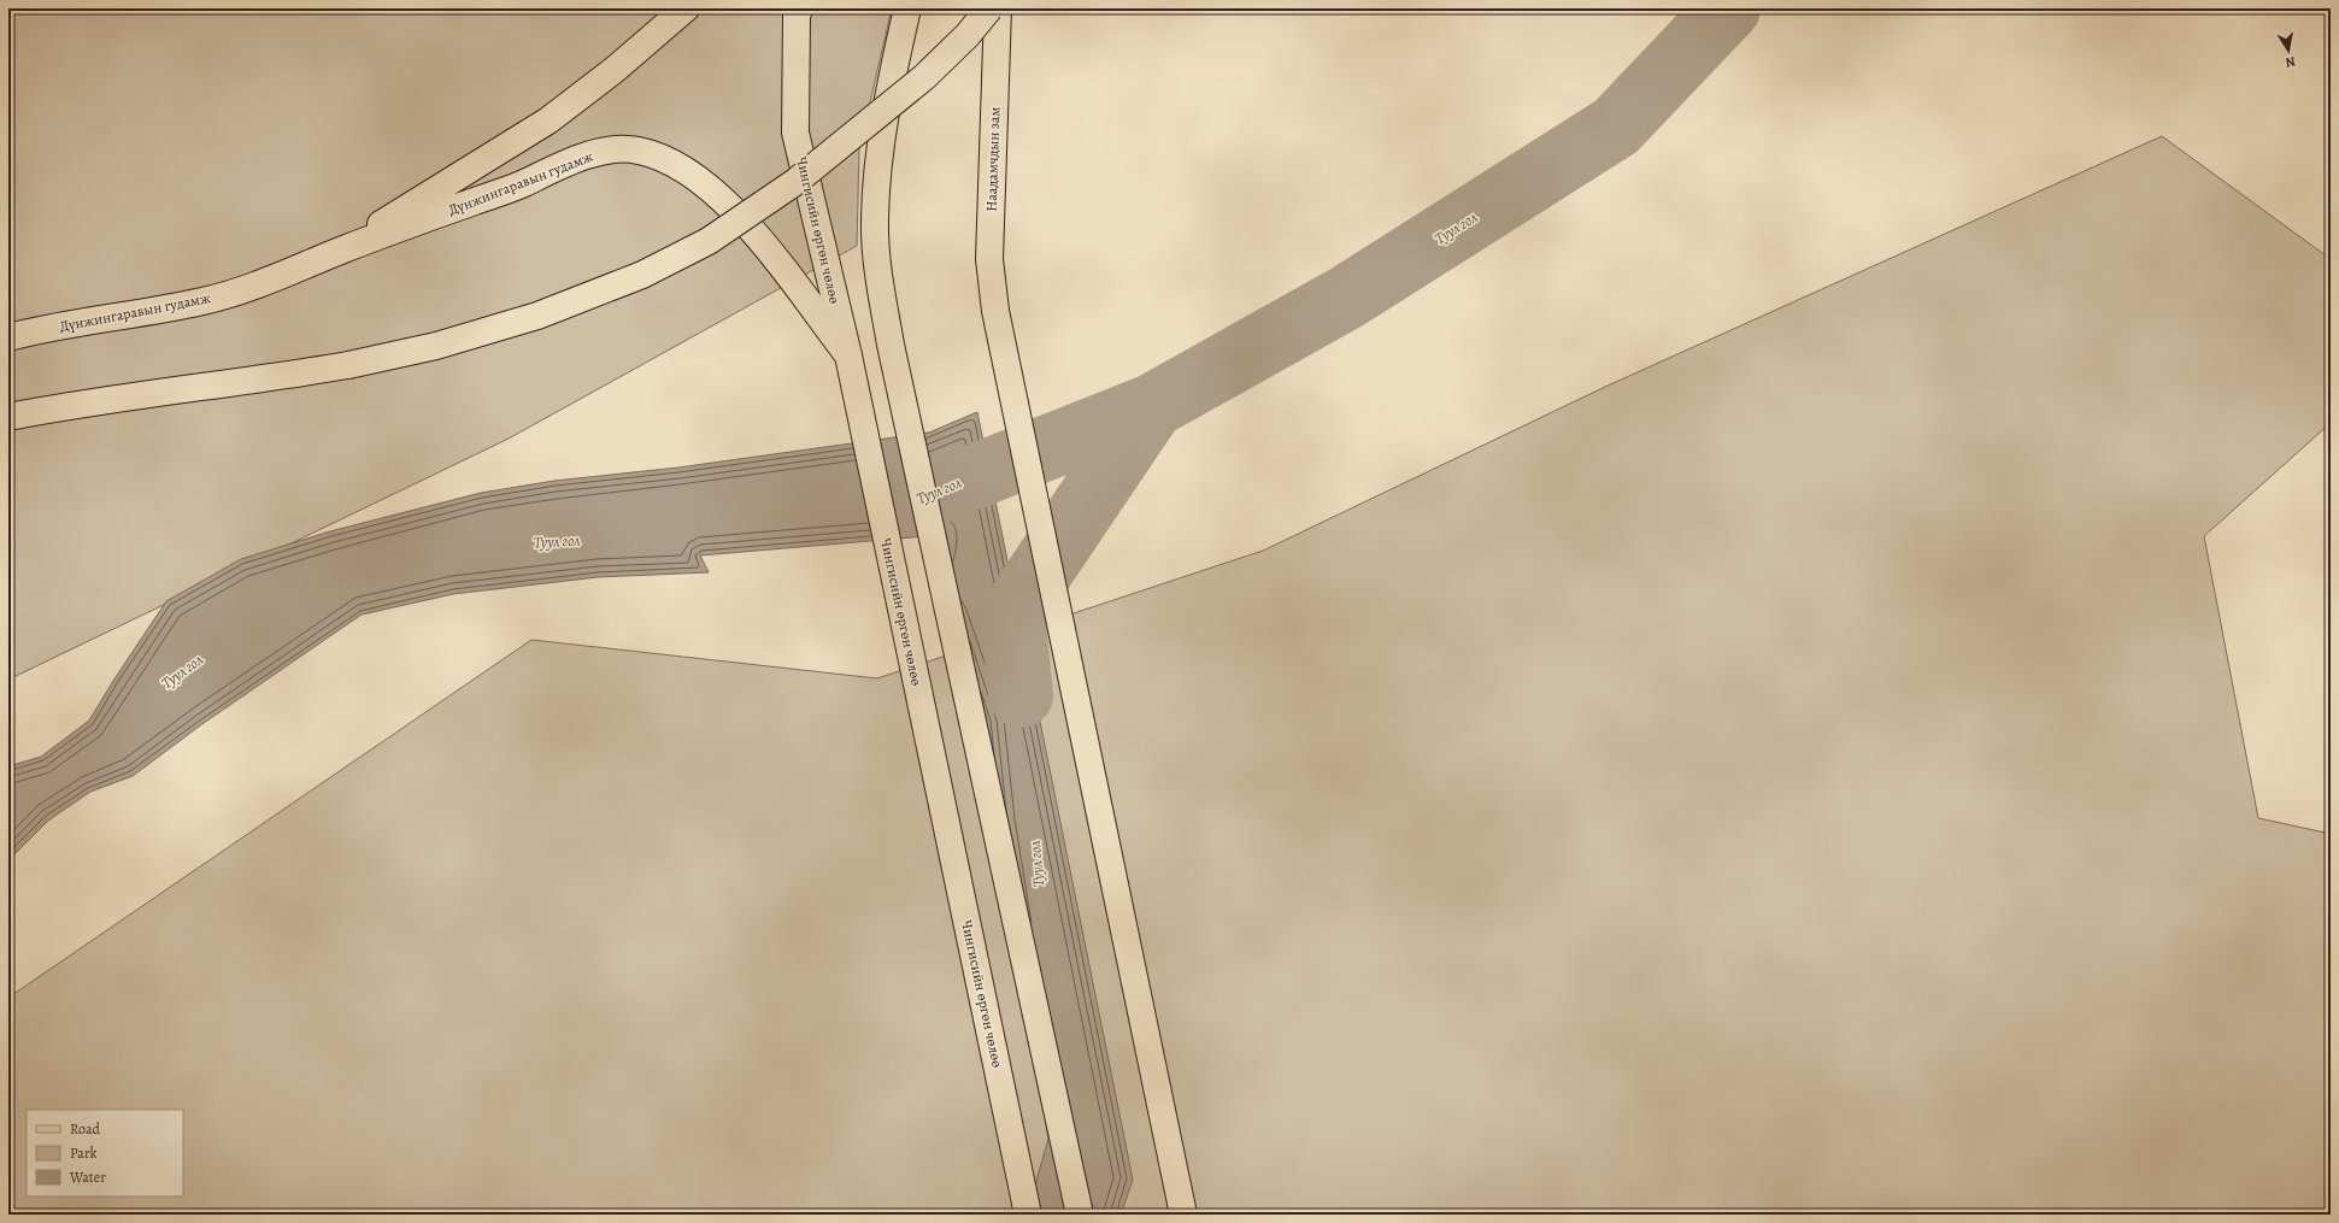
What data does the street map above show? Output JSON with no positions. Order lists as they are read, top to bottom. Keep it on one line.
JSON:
{"streets":{"main road":["Наадамчдын зам","Дүнжингаравын гудамж","Чингисийн өргөн чөлөө"]},"crossings":[["Дүнжингаравын гудамж","Чингисийн өргөн чөлөө"]],"water":["Туул гол"],"legend":["Road","Park","Water"],"north":"bottom"}
